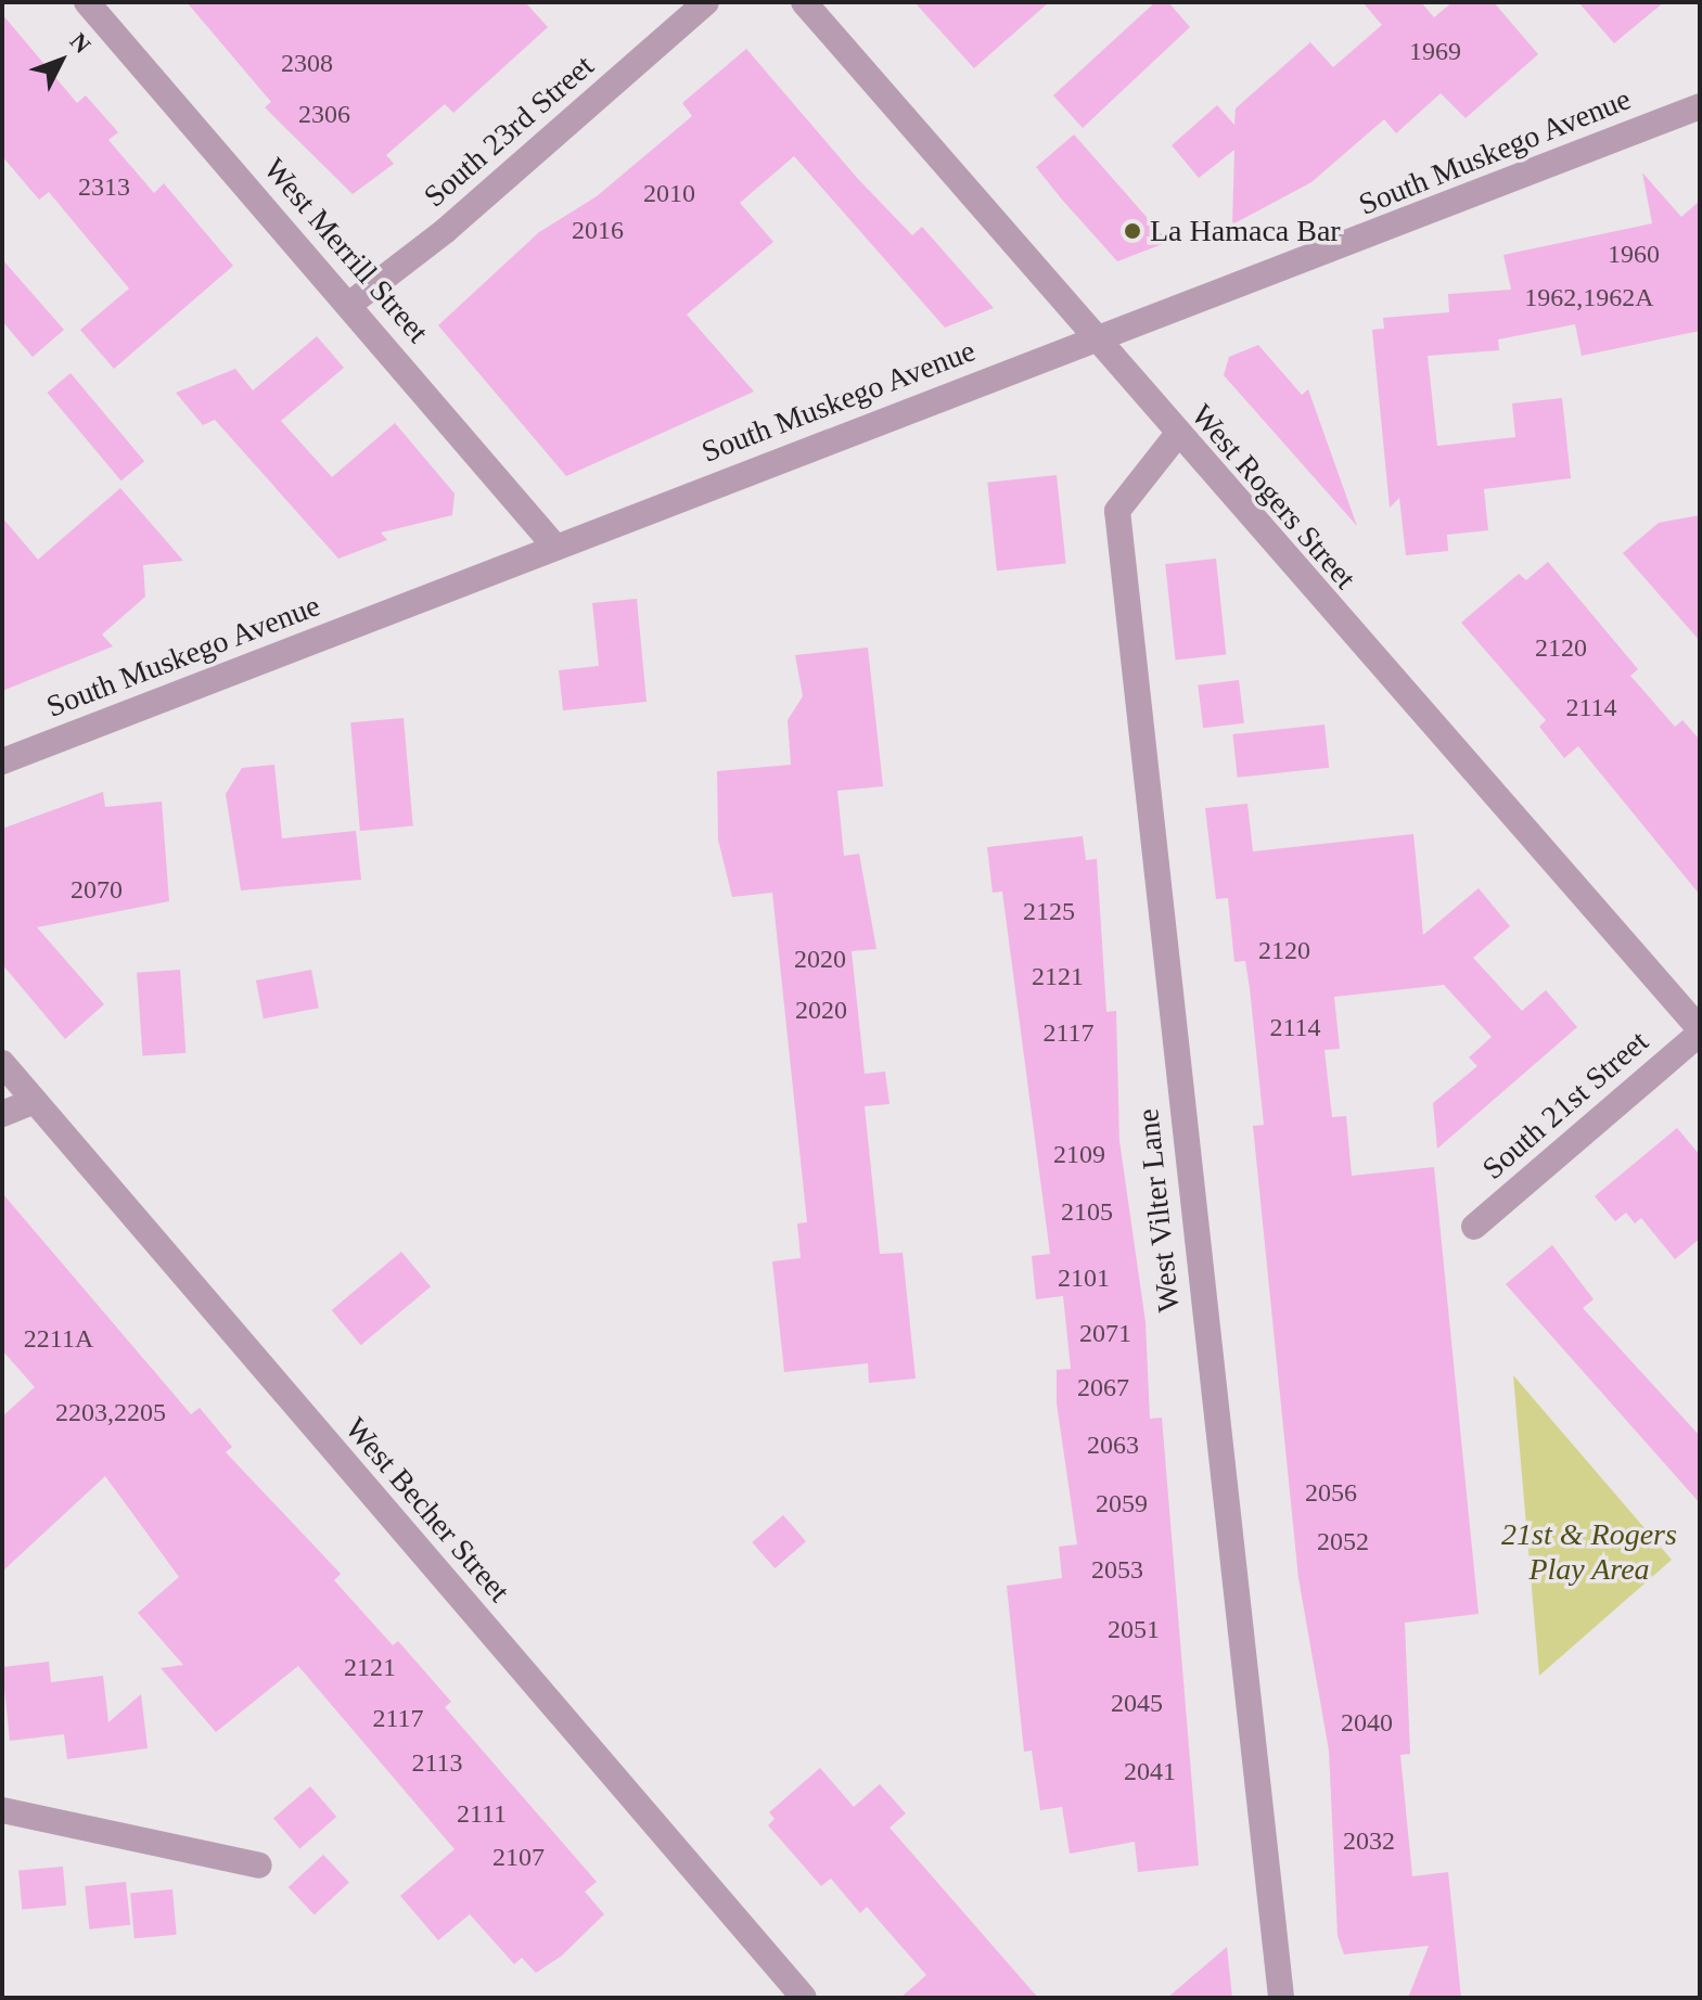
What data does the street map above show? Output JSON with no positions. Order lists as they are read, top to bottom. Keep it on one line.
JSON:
{"streets":{"street":["South 23rd Street","South Muskego Avenue","West Merrill Street","West Rogers Street","South 21st Street","West Vilter Lane","West Becher Street"]},"crossings":[["South 23rd Street","West Merrill Street"],["South Muskego Avenue","West Merrill Street"],["South Muskego Avenue","West Rogers Street"],["West Rogers Street","South 21st Street"],["West Rogers Street","West Vilter Lane"]],"parks":["21st & Rogers Play Area"],"places":["La Hamaca Bar"],"house_numbers":["1969","2308","2306","2313","2010","2016","1960","1962,1962A","2120","2114","2070","2125","2120","2020","2121","2020","2114","2117","2109","2105","2101","2071","2211A","2067","2203,2205","2063","2056","2059","2052","2053","2051","2121","2045","2117","2040","2113","2041","2111","2032","2107"],"north":"top right"}
